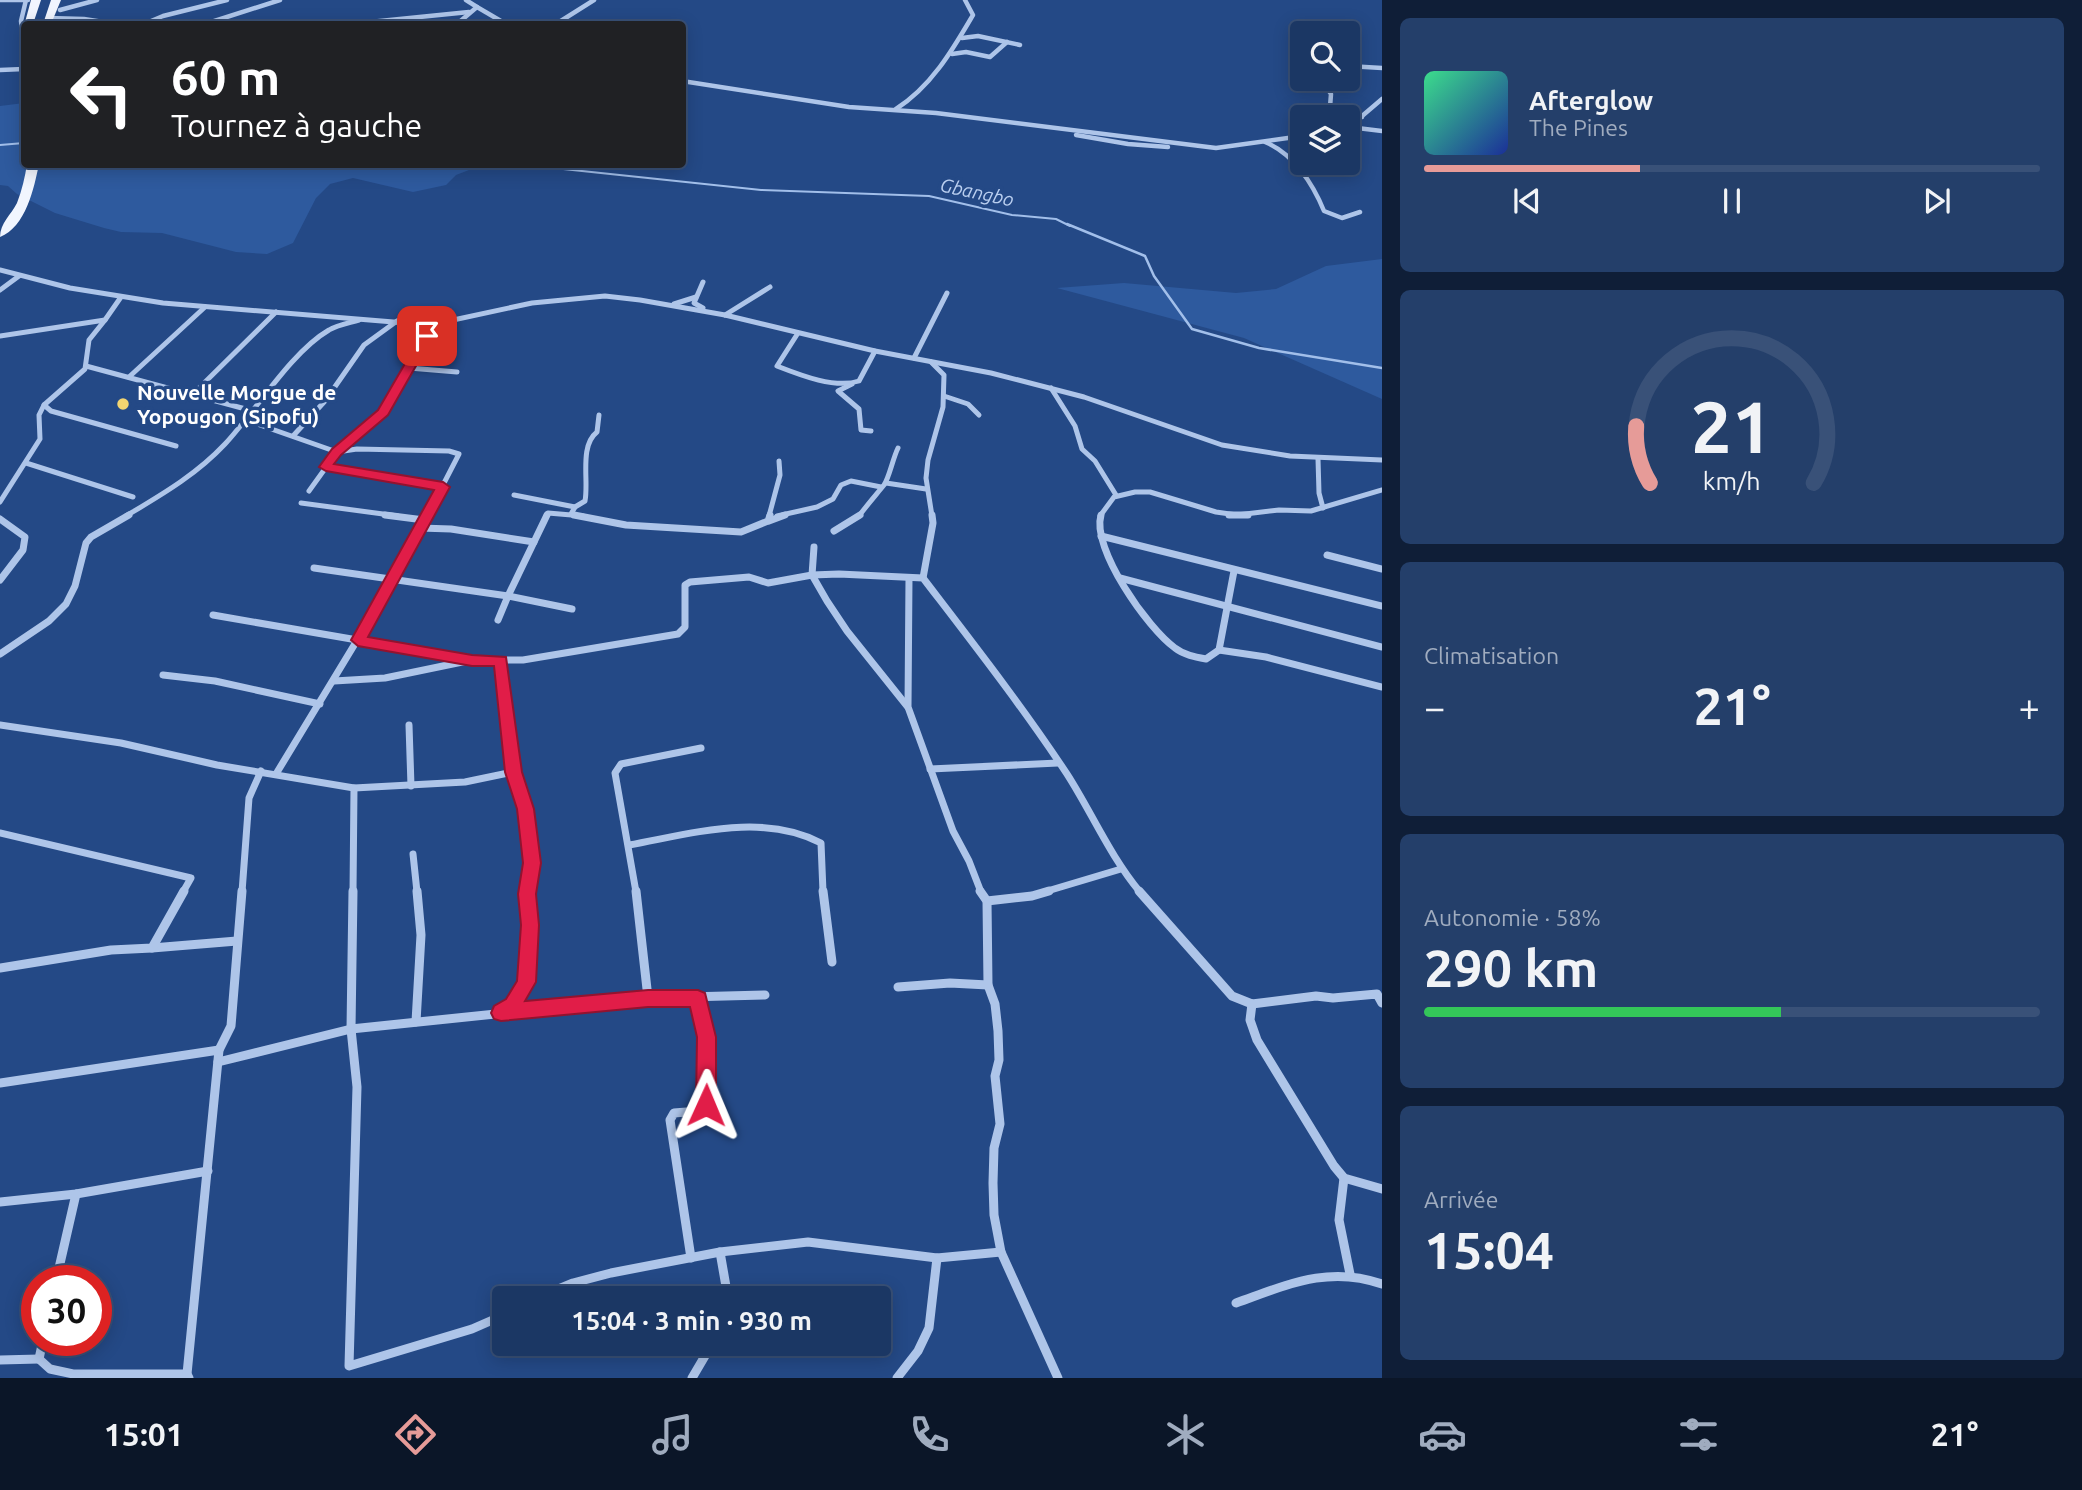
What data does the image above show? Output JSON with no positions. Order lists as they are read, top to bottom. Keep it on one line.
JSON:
{"water":["Gbangbo"],"places":["Nouvelle Morgue de Yopougon (Sipofu)"],"page":{"turn":["60 m","Tournez à gauche"],"song":["Afterglow","The Pines"],"tile":["Climatisation",["Autonomie · 58%","290 km"],["Arrivée","15:04"]],"heat":["−","21°","+"],"limit":"30","trip":"15:04 · 3 min · 930 m","tabs":["15:01","21°"],"gauge":["21","km/h"]}}
